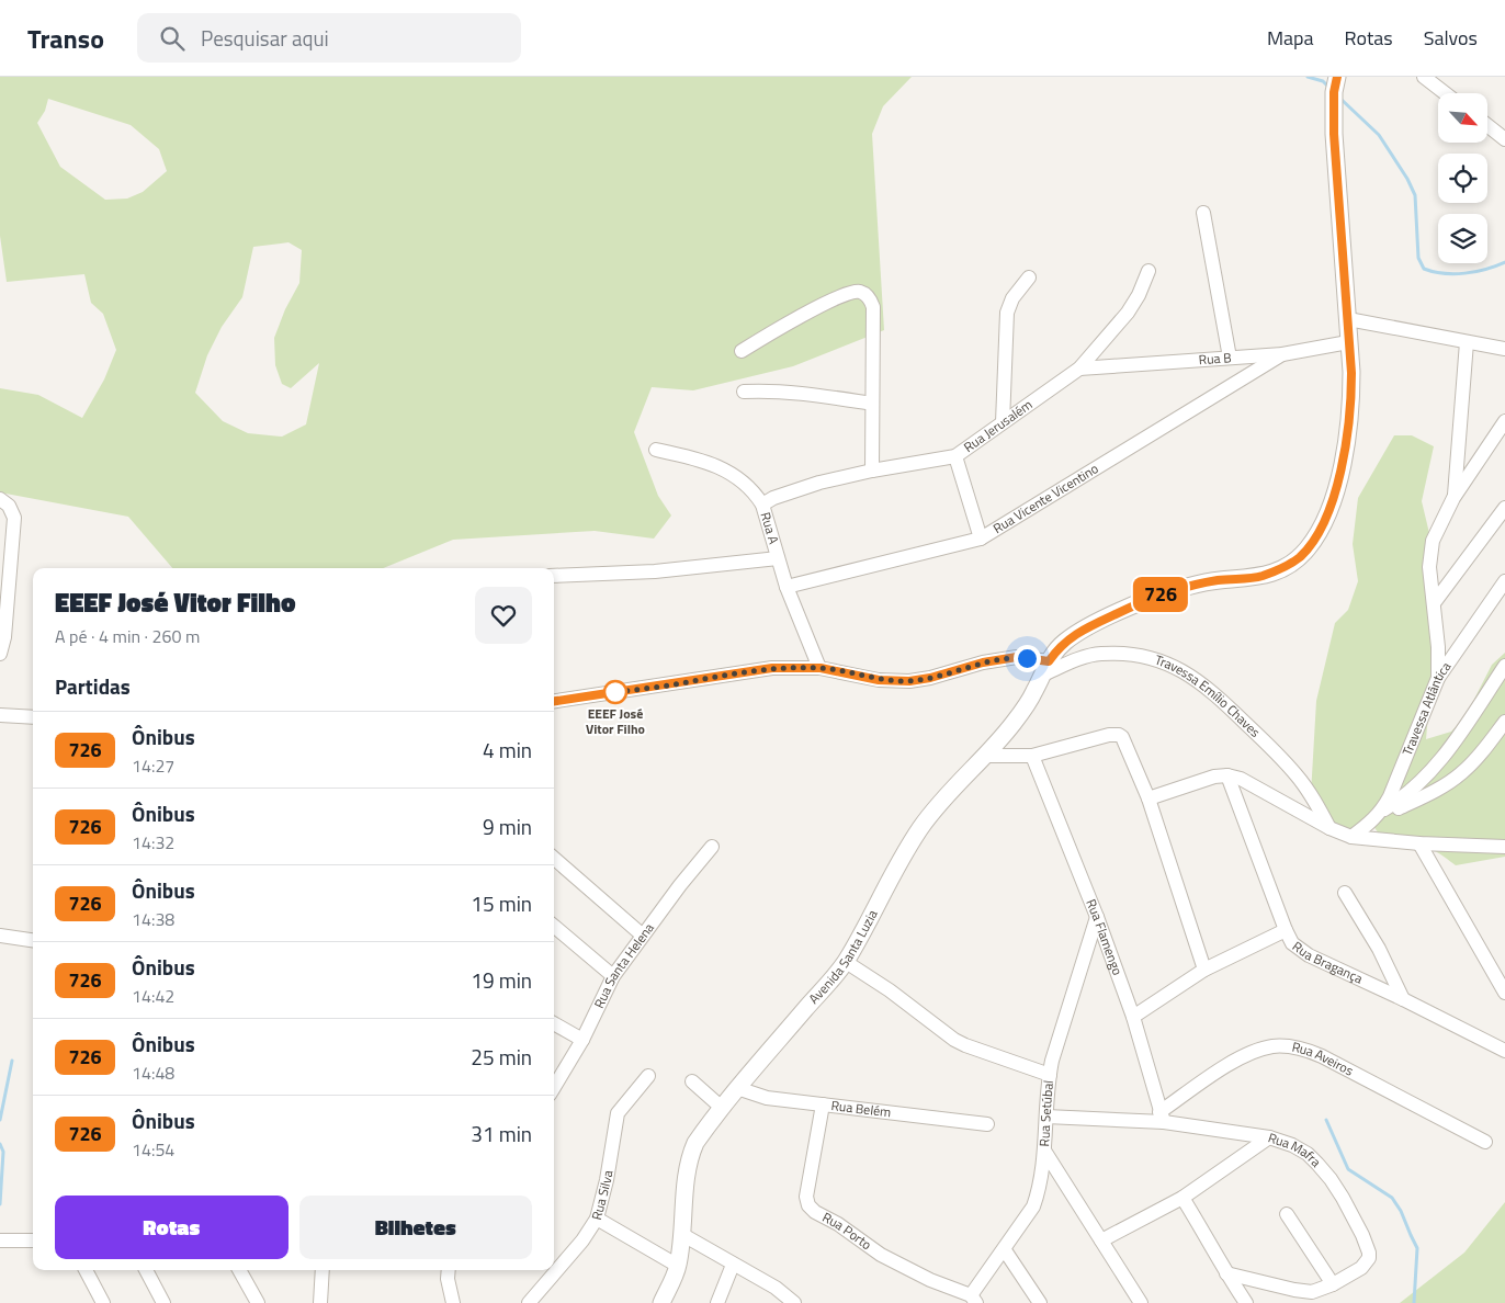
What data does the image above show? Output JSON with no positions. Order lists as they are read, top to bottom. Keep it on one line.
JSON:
{"streets":{"street":["Rua B","Rua Jerusalém","Rua Vicente Vicentino","Rua A","Travessa Emílio Chaves","Travessa Atlântica","Rua Flamengo","Avenida Santa Luzia","Rua Bragança","Rua Santa Helena","Rua Aveiros","Rua Belém","Rua Setúbal","Rua Mafra","Rua Silva","Rua Porto"]},"crossings":[["Rua B","Rua Jerusalém"],["Rua B","Rua Vicente Vicentino"],["Rua B","Avenida Santa Luzia"],["Rua Jerusalém","Rua A"],["Rua Vicente Vicentino","Rua A"],["Travessa Emílio Chaves","Avenida Santa Luzia"],["Rua Flamengo","Rua Bragança"],["Rua Flamengo","Rua Aveiros"],["Rua Flamengo","Rua Setúbal"],["Rua Flamengo","Rua Mafra"],["Avenida Santa Luzia","Rua Belém"],["Rua Aveiros","Rua Mafra"],["Rua Belém","Rua Porto"],["Rua Setúbal","Rua Porto"]],"places":["EEEF José Vitor Filho"],"lines":["bus line 726"],"north":"bottom right","page":{"header":"Transo","search":"Pesquisar aqui","nav":["Mapa","Rotas","Salvos"],"on_map":"726","heading":[["EEEF José Vitor Filho","A pé · 4 min · 260 m"],"Partidas"],"list":[{"mark":"726","name":"Ônibus","note":"14:27","value":"4 min"},{"mark":"726","name":"Ônibus","note":"14:32","value":"9 min"},{"mark":"726","name":"Ônibus","note":"14:38","value":"15 min"},{"mark":"726","name":"Ônibus","note":"14:42","value":"19 min"},{"mark":"726","name":"Ônibus","note":"14:48","value":"25 min"},{"mark":"726","name":"Ônibus","note":"14:54","value":"31 min"}],"buttons":["Rotas","Bilhetes"]}}
